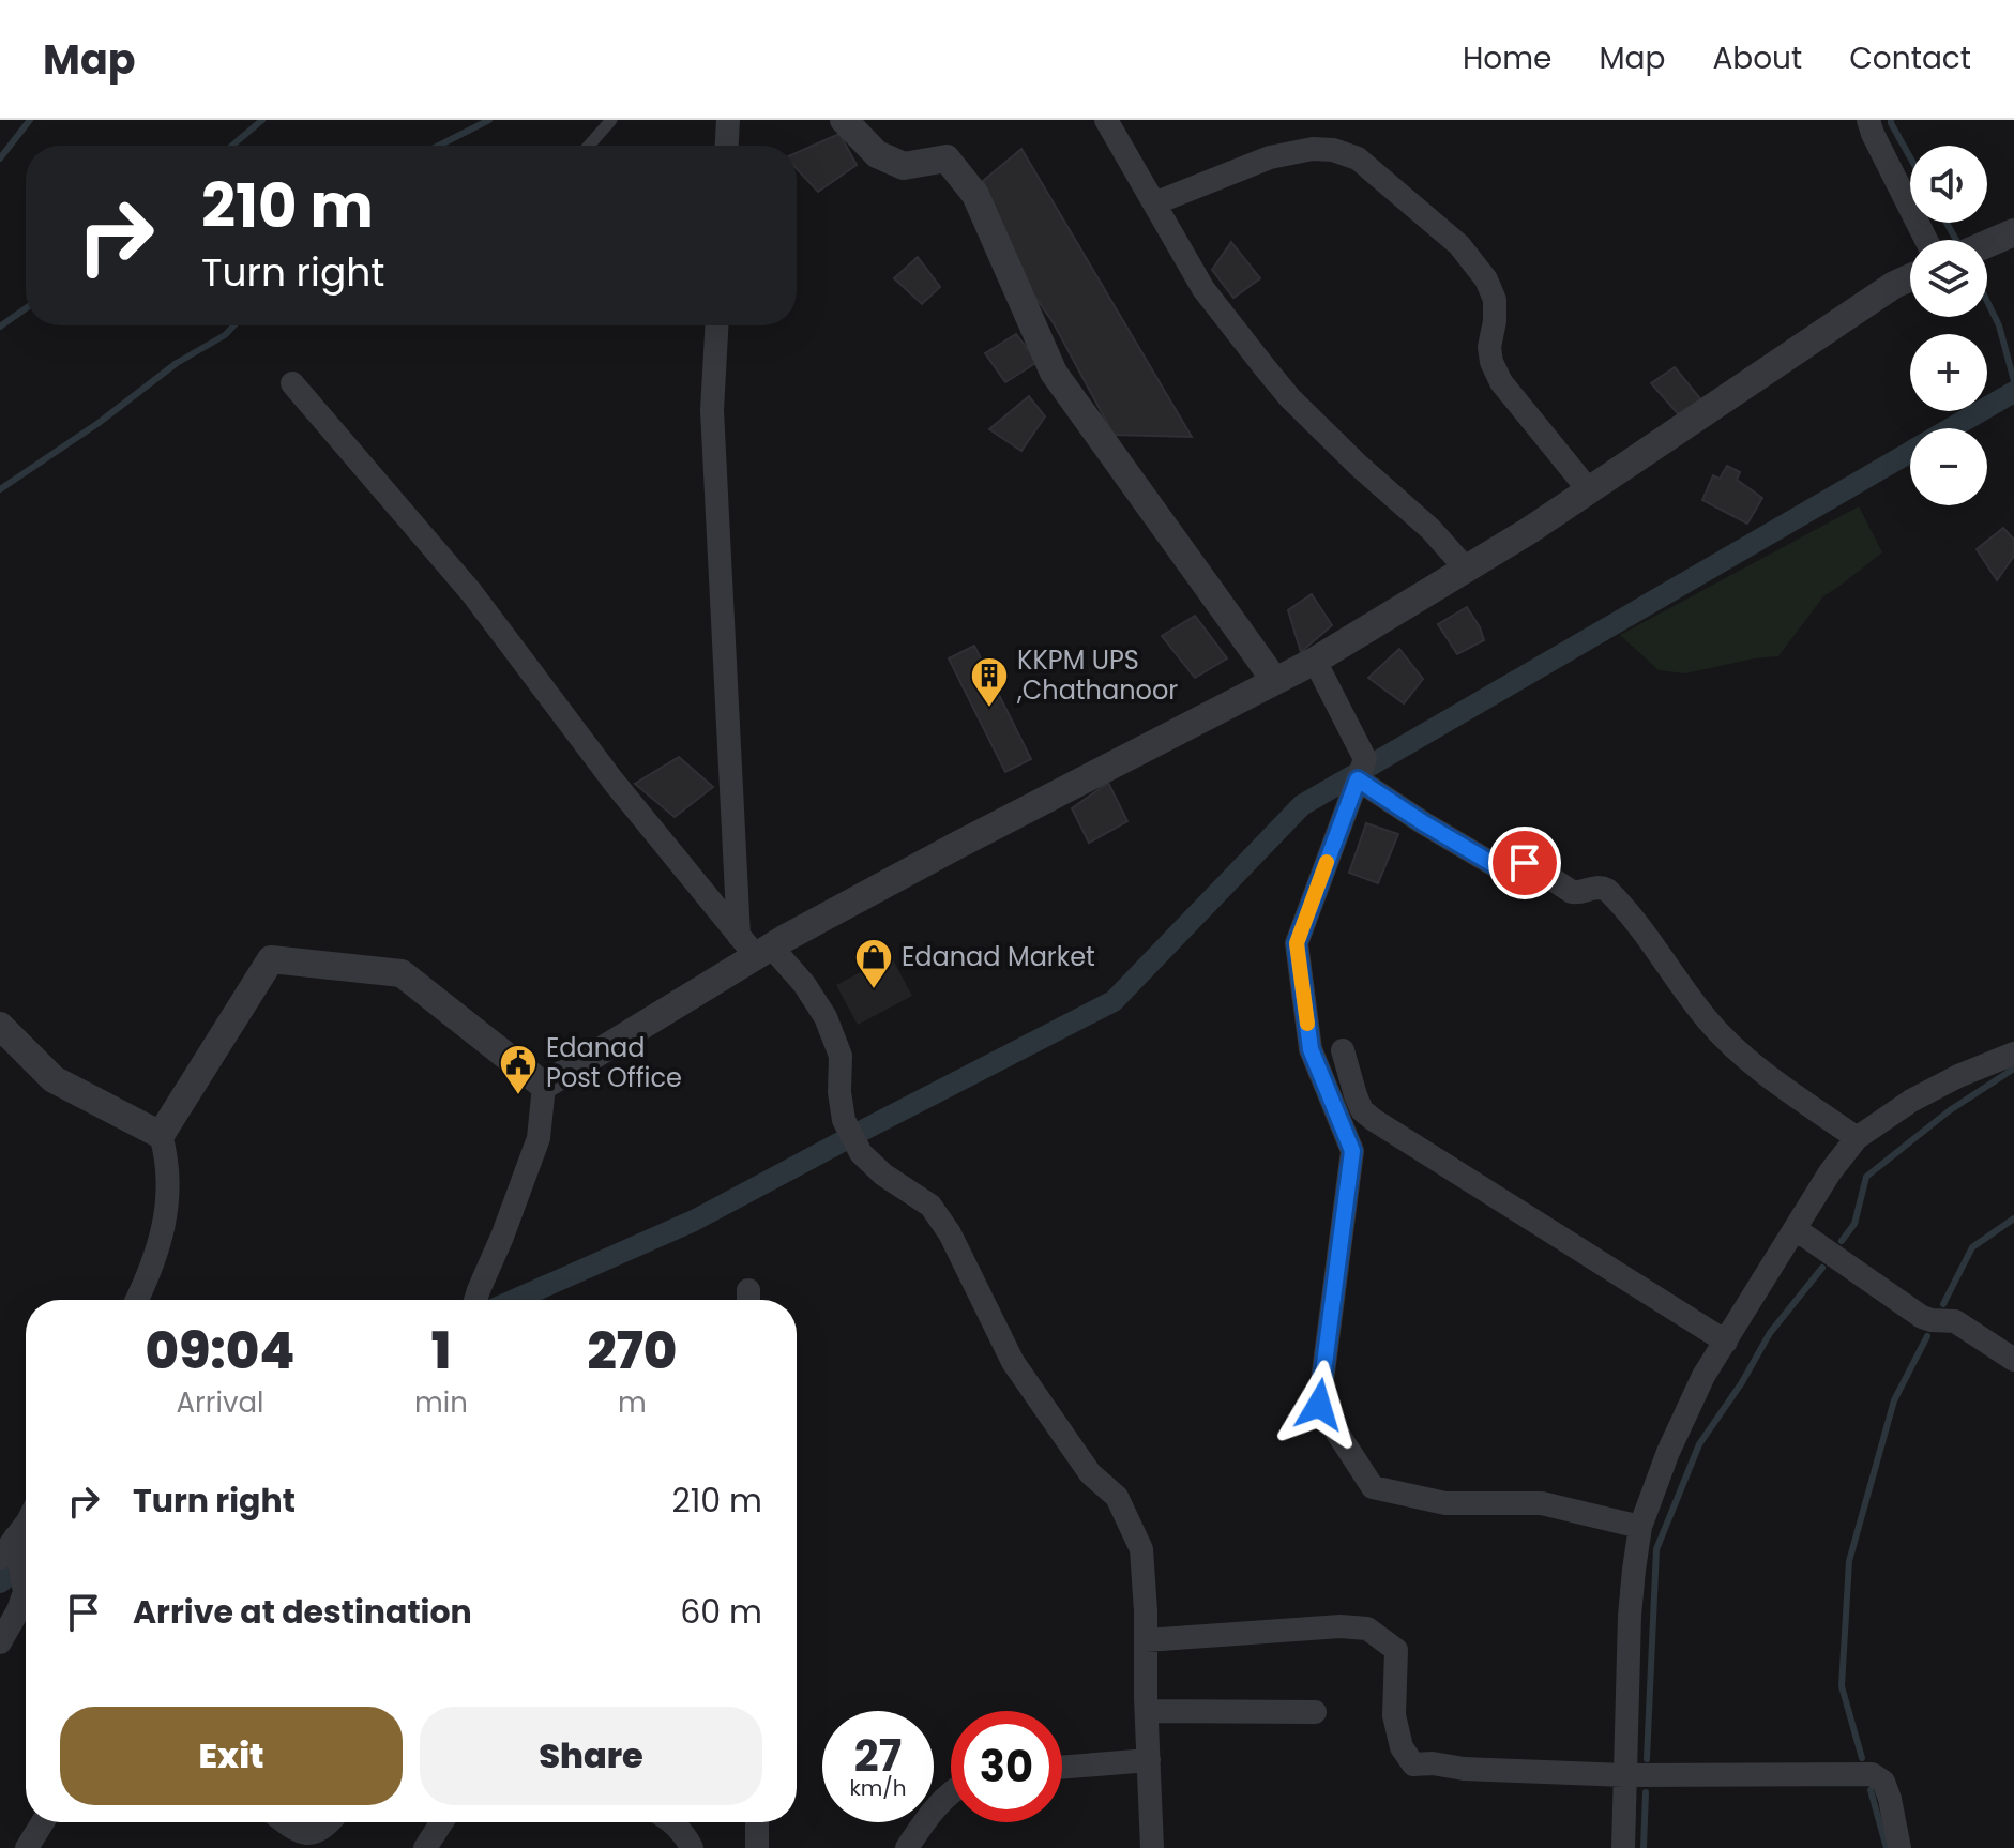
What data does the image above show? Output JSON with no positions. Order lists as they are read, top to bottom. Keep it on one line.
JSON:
{"places":{"building":["KKPM UPS ,Chathanoor"],"shop":["Edanad Market"],"public building":["Edanad Post Office"]},"page":{"header":"Map","nav":["Home","Map","About","Contact"],"map_buttons":["+","−"],"turn":["210 m","Turn right"],"eta":["09:04","Arrival","1","min","270","m"],"list":[{"name":"Turn right","value":"210 m"},{"name":"Arrive at destination","value":"60 m"}],"buttons":["Exit","Share"],"speed":"27 km/h","limit":"30"}}
